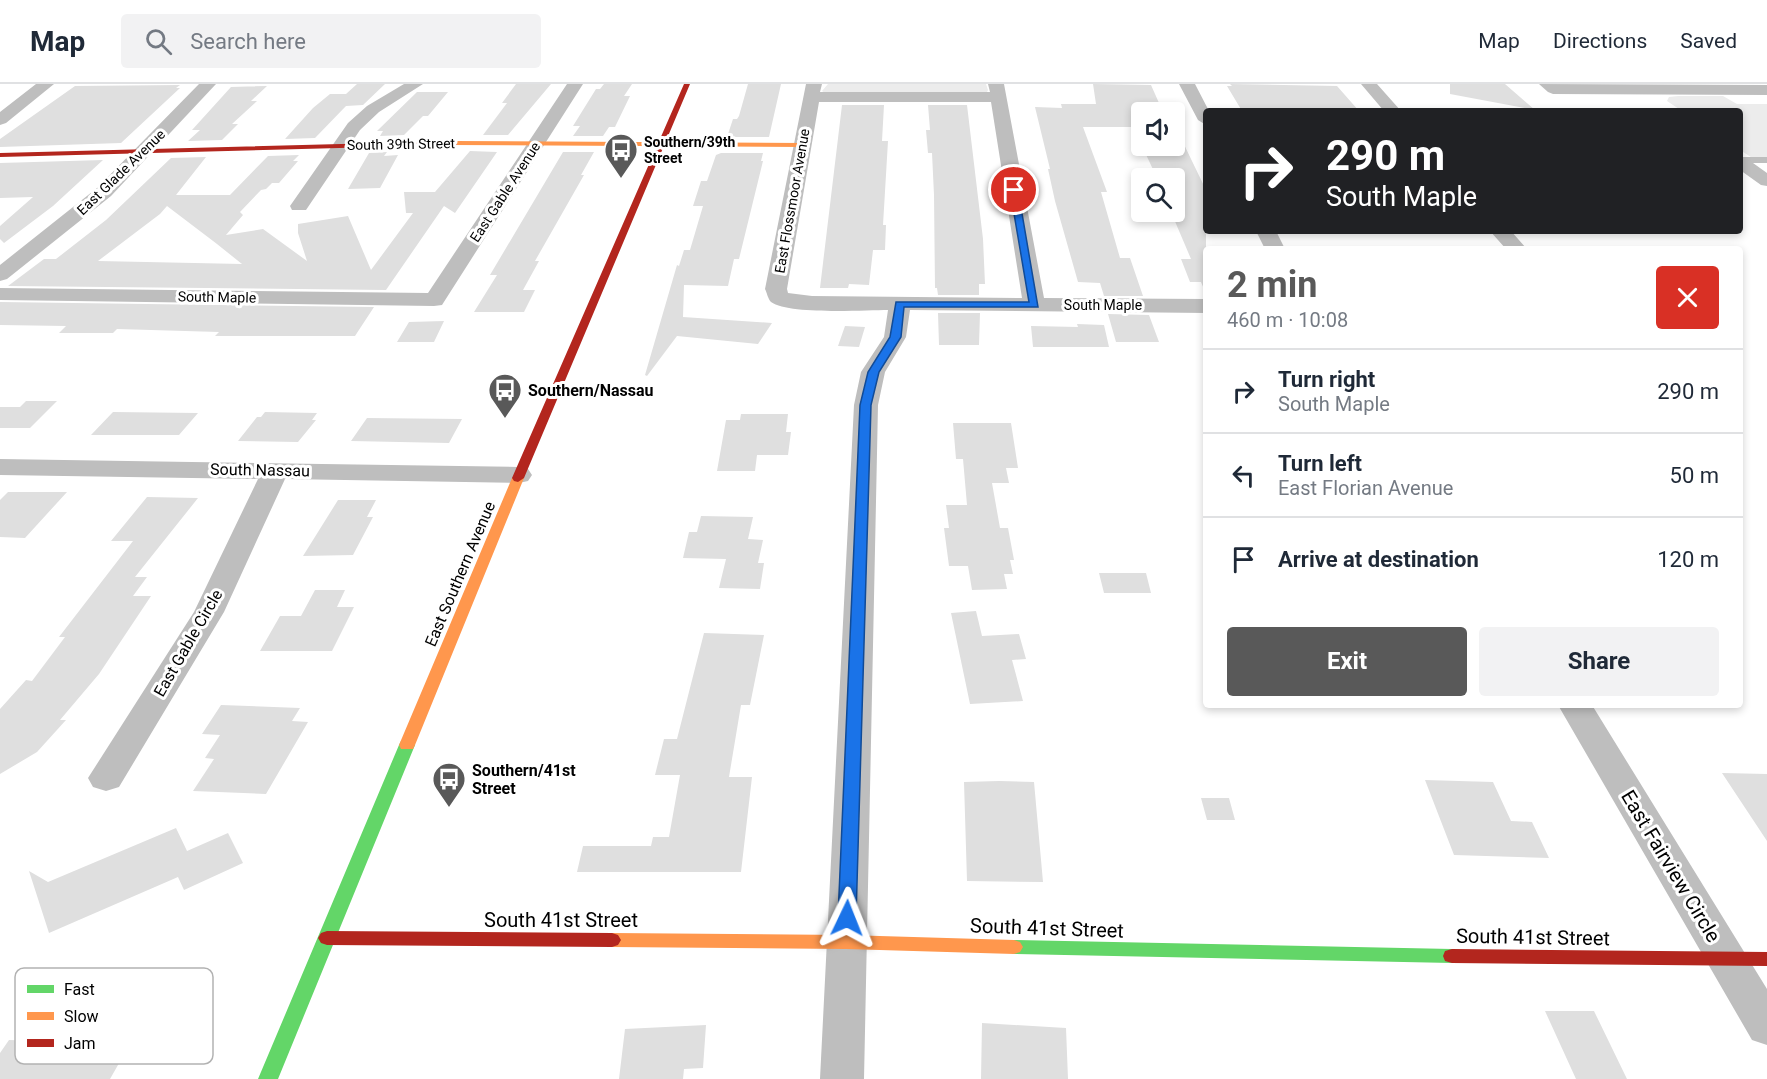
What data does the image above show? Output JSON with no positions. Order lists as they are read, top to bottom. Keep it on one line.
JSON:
{"streets":{"street":["South 39th Street","East Glade Avenue","East Gable Avenue","East Flossmoor Avenue","South Maple","South Nassau","East Southern Avenue","East Gable Circle","East Fairview Circle","South 41st Street"]},"crossings":[["South 39th Street","East Glade Avenue"],["South 39th Street","East Gable Avenue"],["South 39th Street","East Flossmoor Avenue"],["South 39th Street","East Southern Avenue"],["East Gable Avenue","South Maple"],["East Flossmoor Avenue","South Maple"],["South Nassau","East Southern Avenue"],["South Nassau","East Gable Circle"],["East Southern Avenue","South 41st Street"],["East Fairview Circle","South 41st Street"]],"places":{"bus stop":["Southern/39th Street","Southern/Nassau","Southern/41st Street"]},"legend":["Fast","Slow","Jam"],"page":{"header":"Map","search":"Search here","nav":["Map","Directions","Saved"],"turn":["290 m","South Maple"],"heading":["2 min","460 m · 10:08"],"list":[{"name":"Turn right","note":"South Maple","value":"290 m"},{"name":"Turn left","note":"East Florian Avenue","value":"50 m"},{"name":"Arrive at destination","value":"120 m"}],"buttons":["Exit","Share"]}}
